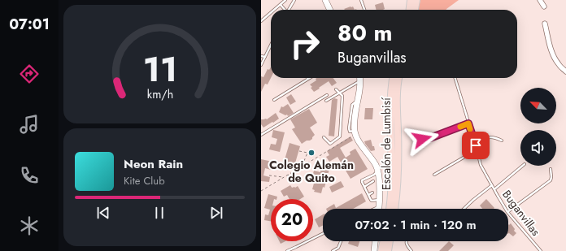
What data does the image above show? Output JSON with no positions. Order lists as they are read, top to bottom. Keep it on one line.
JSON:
{"streets":{"main road":["Escalón de Lumbisí"],"lane":["Buganvillas"]},"places":["Colegio Alemán de Quito"],"north":"top left","page":{"tabs":"07:01","turn":["80 m","Buganvillas"],"song":["Neon Rain","Kite Club"],"limit":"20","trip":"07:02 · 1 min · 120 m","gauge":["11","km/h"]}}
